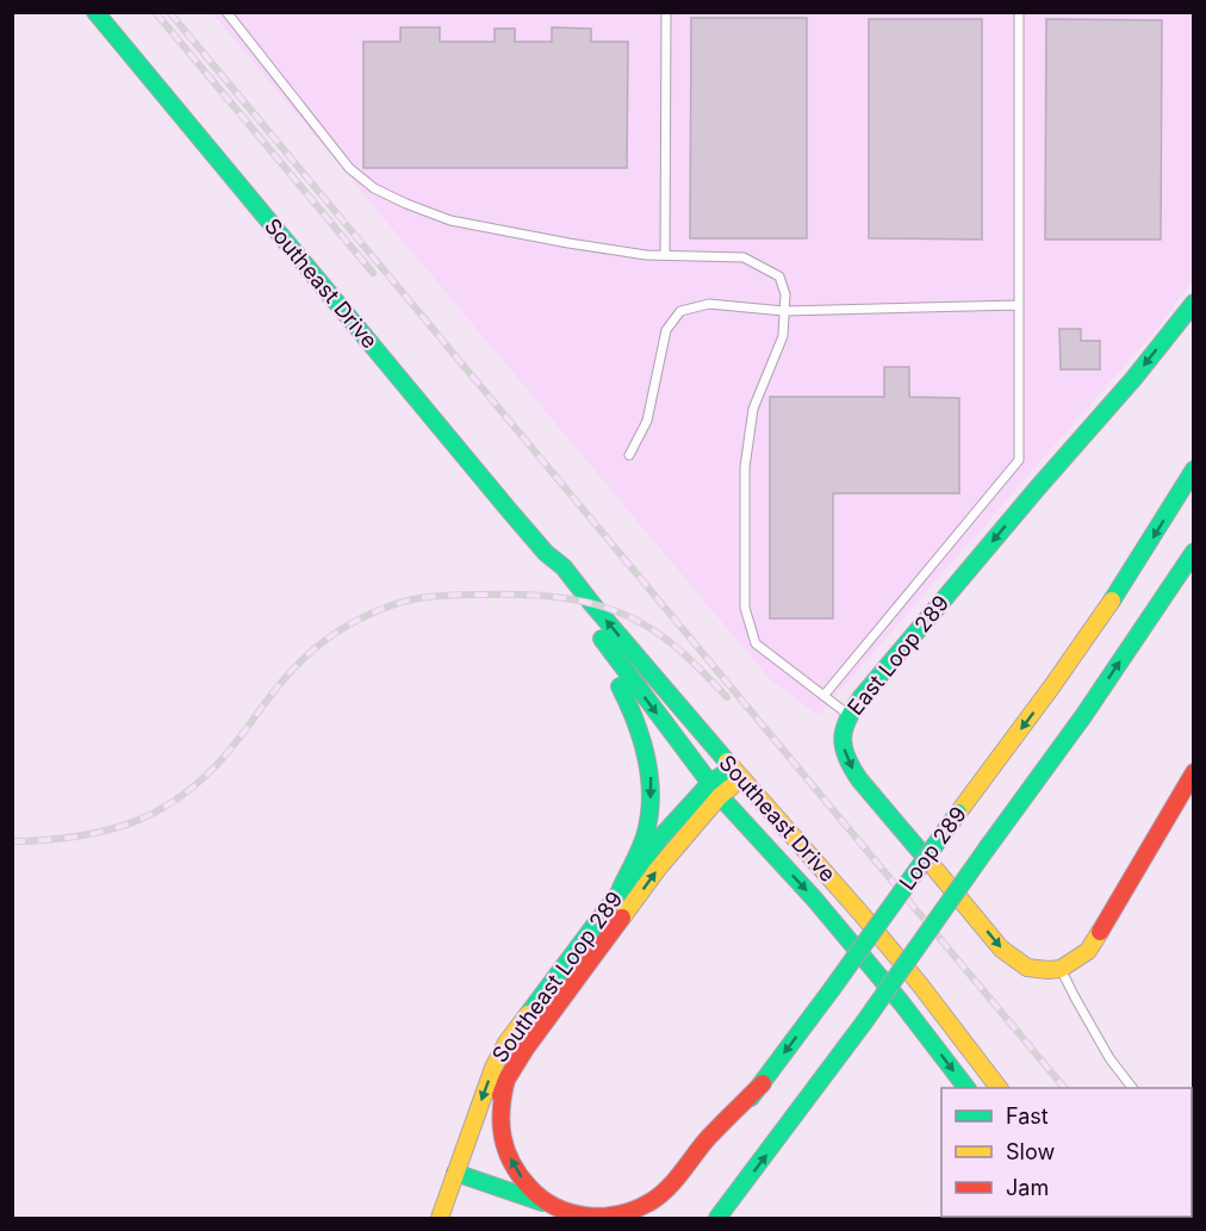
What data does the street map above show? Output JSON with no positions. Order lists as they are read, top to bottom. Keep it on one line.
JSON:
{"streets":{"main road":["Southeast Drive","East Loop 289","Loop 289","Southeast Loop 289"]},"crossings":[["Southeast Drive","Southeast Loop 289"]],"legend":["Fast","Slow","Jam"]}
